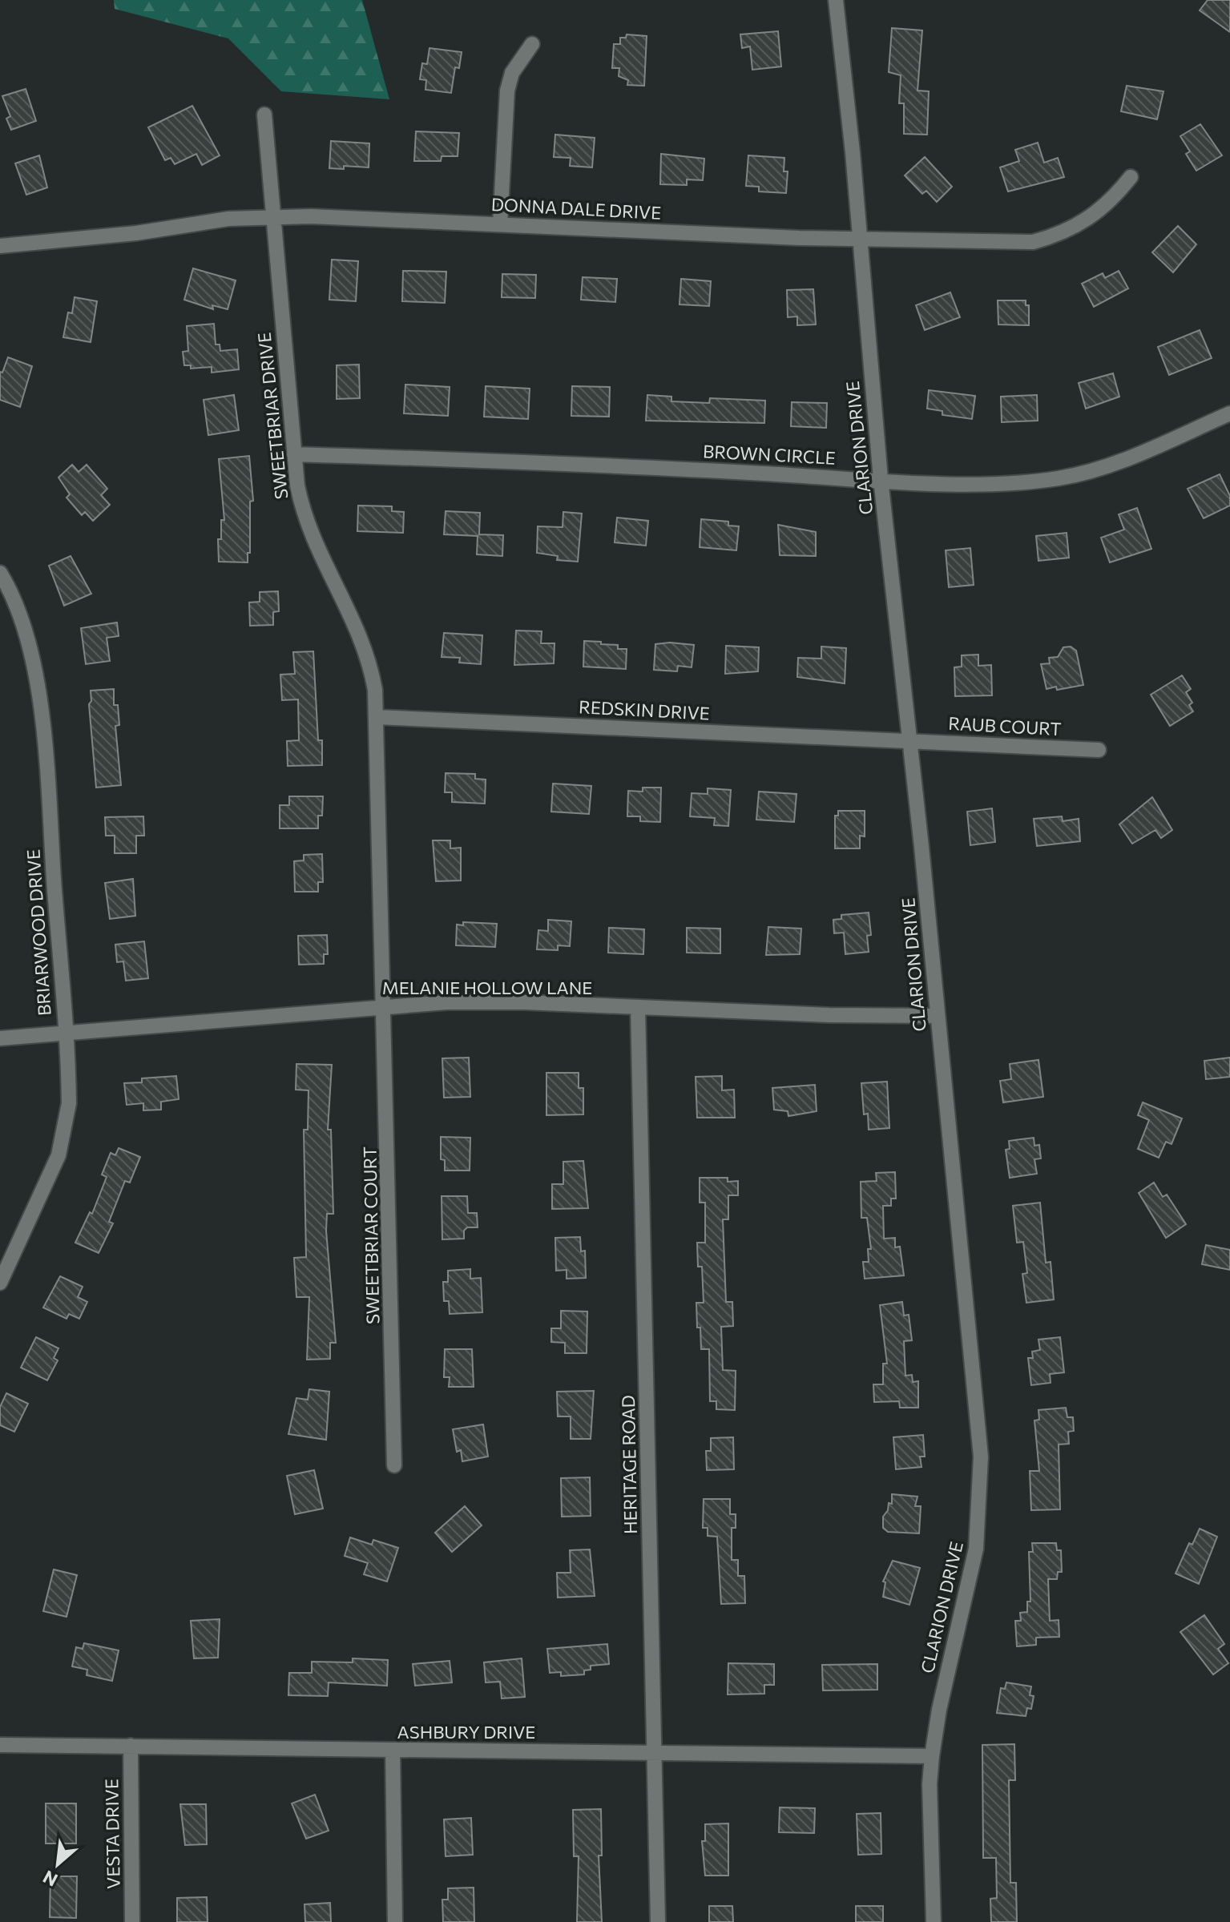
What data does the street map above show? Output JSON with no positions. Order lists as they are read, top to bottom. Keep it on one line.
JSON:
{"streets":{"street":["DONNA DALE DRIVE","SWEETBRIAR DRIVE","CLARION DRIVE","BROWN CIRCLE","REDSKIN DRIVE","RAUB COURT","BRIARWOOD DRIVE","MELANIE HOLLOW LANE","SWEETBRIAR COURT","HERITAGE ROAD","ASHBURY DRIVE","VESTA DRIVE"]},"crossings":[["DONNA DALE DRIVE","SWEETBRIAR DRIVE"],["DONNA DALE DRIVE","CLARION DRIVE"],["SWEETBRIAR DRIVE","BROWN CIRCLE"],["SWEETBRIAR DRIVE","REDSKIN DRIVE"],["SWEETBRIAR DRIVE","MELANIE HOLLOW LANE"],["SWEETBRIAR DRIVE","SWEETBRIAR COURT"],["CLARION DRIVE","BROWN CIRCLE"],["CLARION DRIVE","REDSKIN DRIVE"],["CLARION DRIVE","RAUB COURT"],["CLARION DRIVE","MELANIE HOLLOW LANE"],["CLARION DRIVE","ASHBURY DRIVE"],["REDSKIN DRIVE","RAUB COURT"],["BRIARWOOD DRIVE","MELANIE HOLLOW LANE"],["MELANIE HOLLOW LANE","SWEETBRIAR COURT"],["MELANIE HOLLOW LANE","HERITAGE ROAD"],["HERITAGE ROAD","ASHBURY DRIVE"],["ASHBURY DRIVE","VESTA DRIVE"]],"north":"bottom left"}
